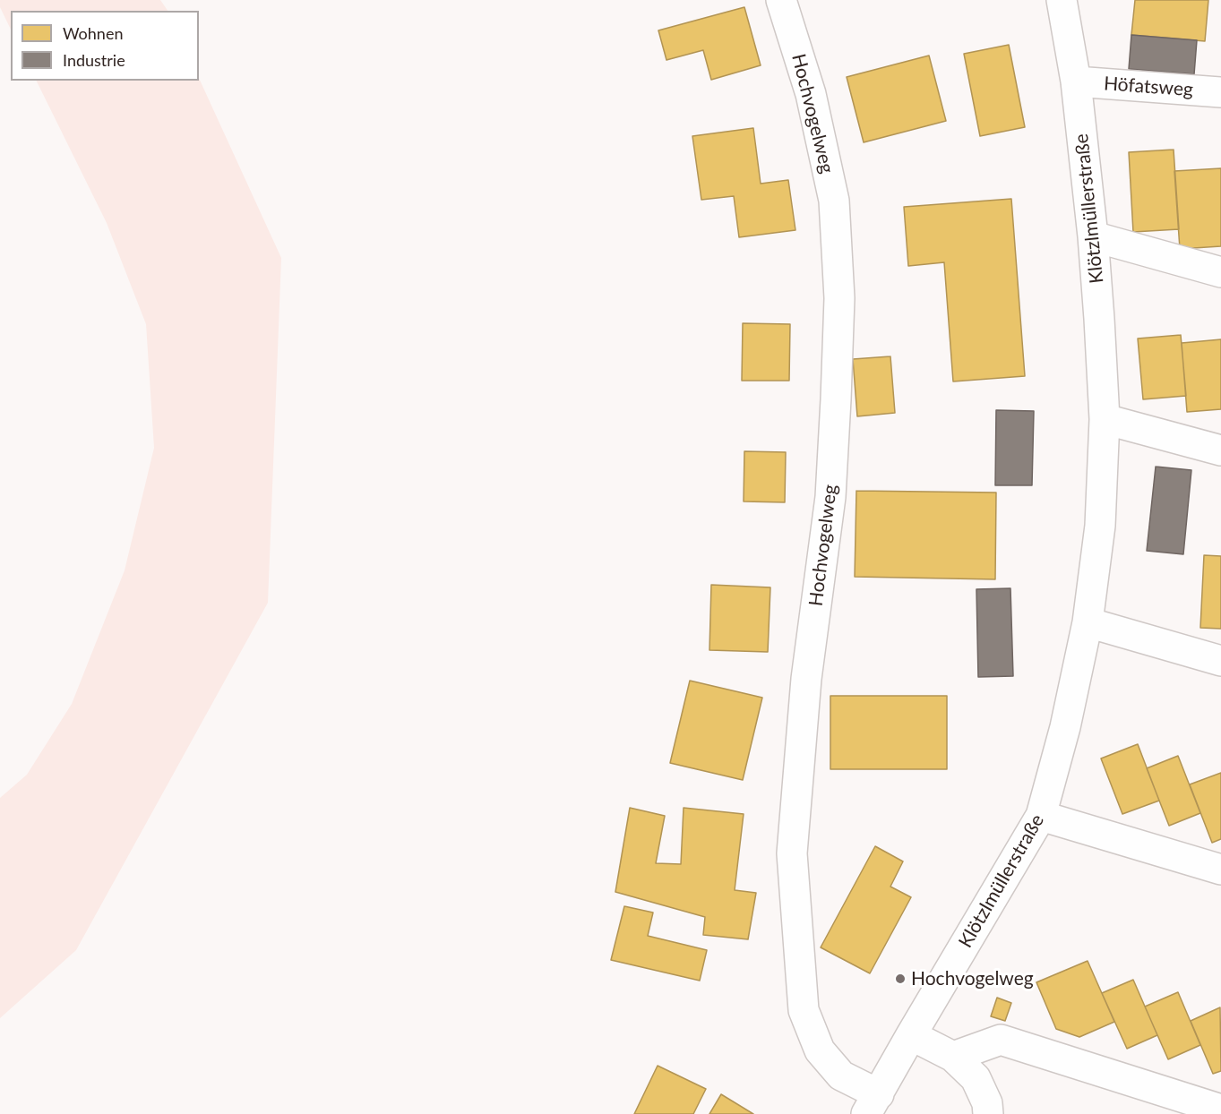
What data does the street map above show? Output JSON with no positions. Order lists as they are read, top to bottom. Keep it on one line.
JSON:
{"streets":{"street":["Höfatsweg","Hochvogelweg","Klötzlmüllerstraße"]},"crossings":[["Höfatsweg","Klötzlmüllerstraße"],["Hochvogelweg","Klötzlmüllerstraße"]],"places":["Hochvogelweg"],"legend":["Wohnen","Industrie"]}
